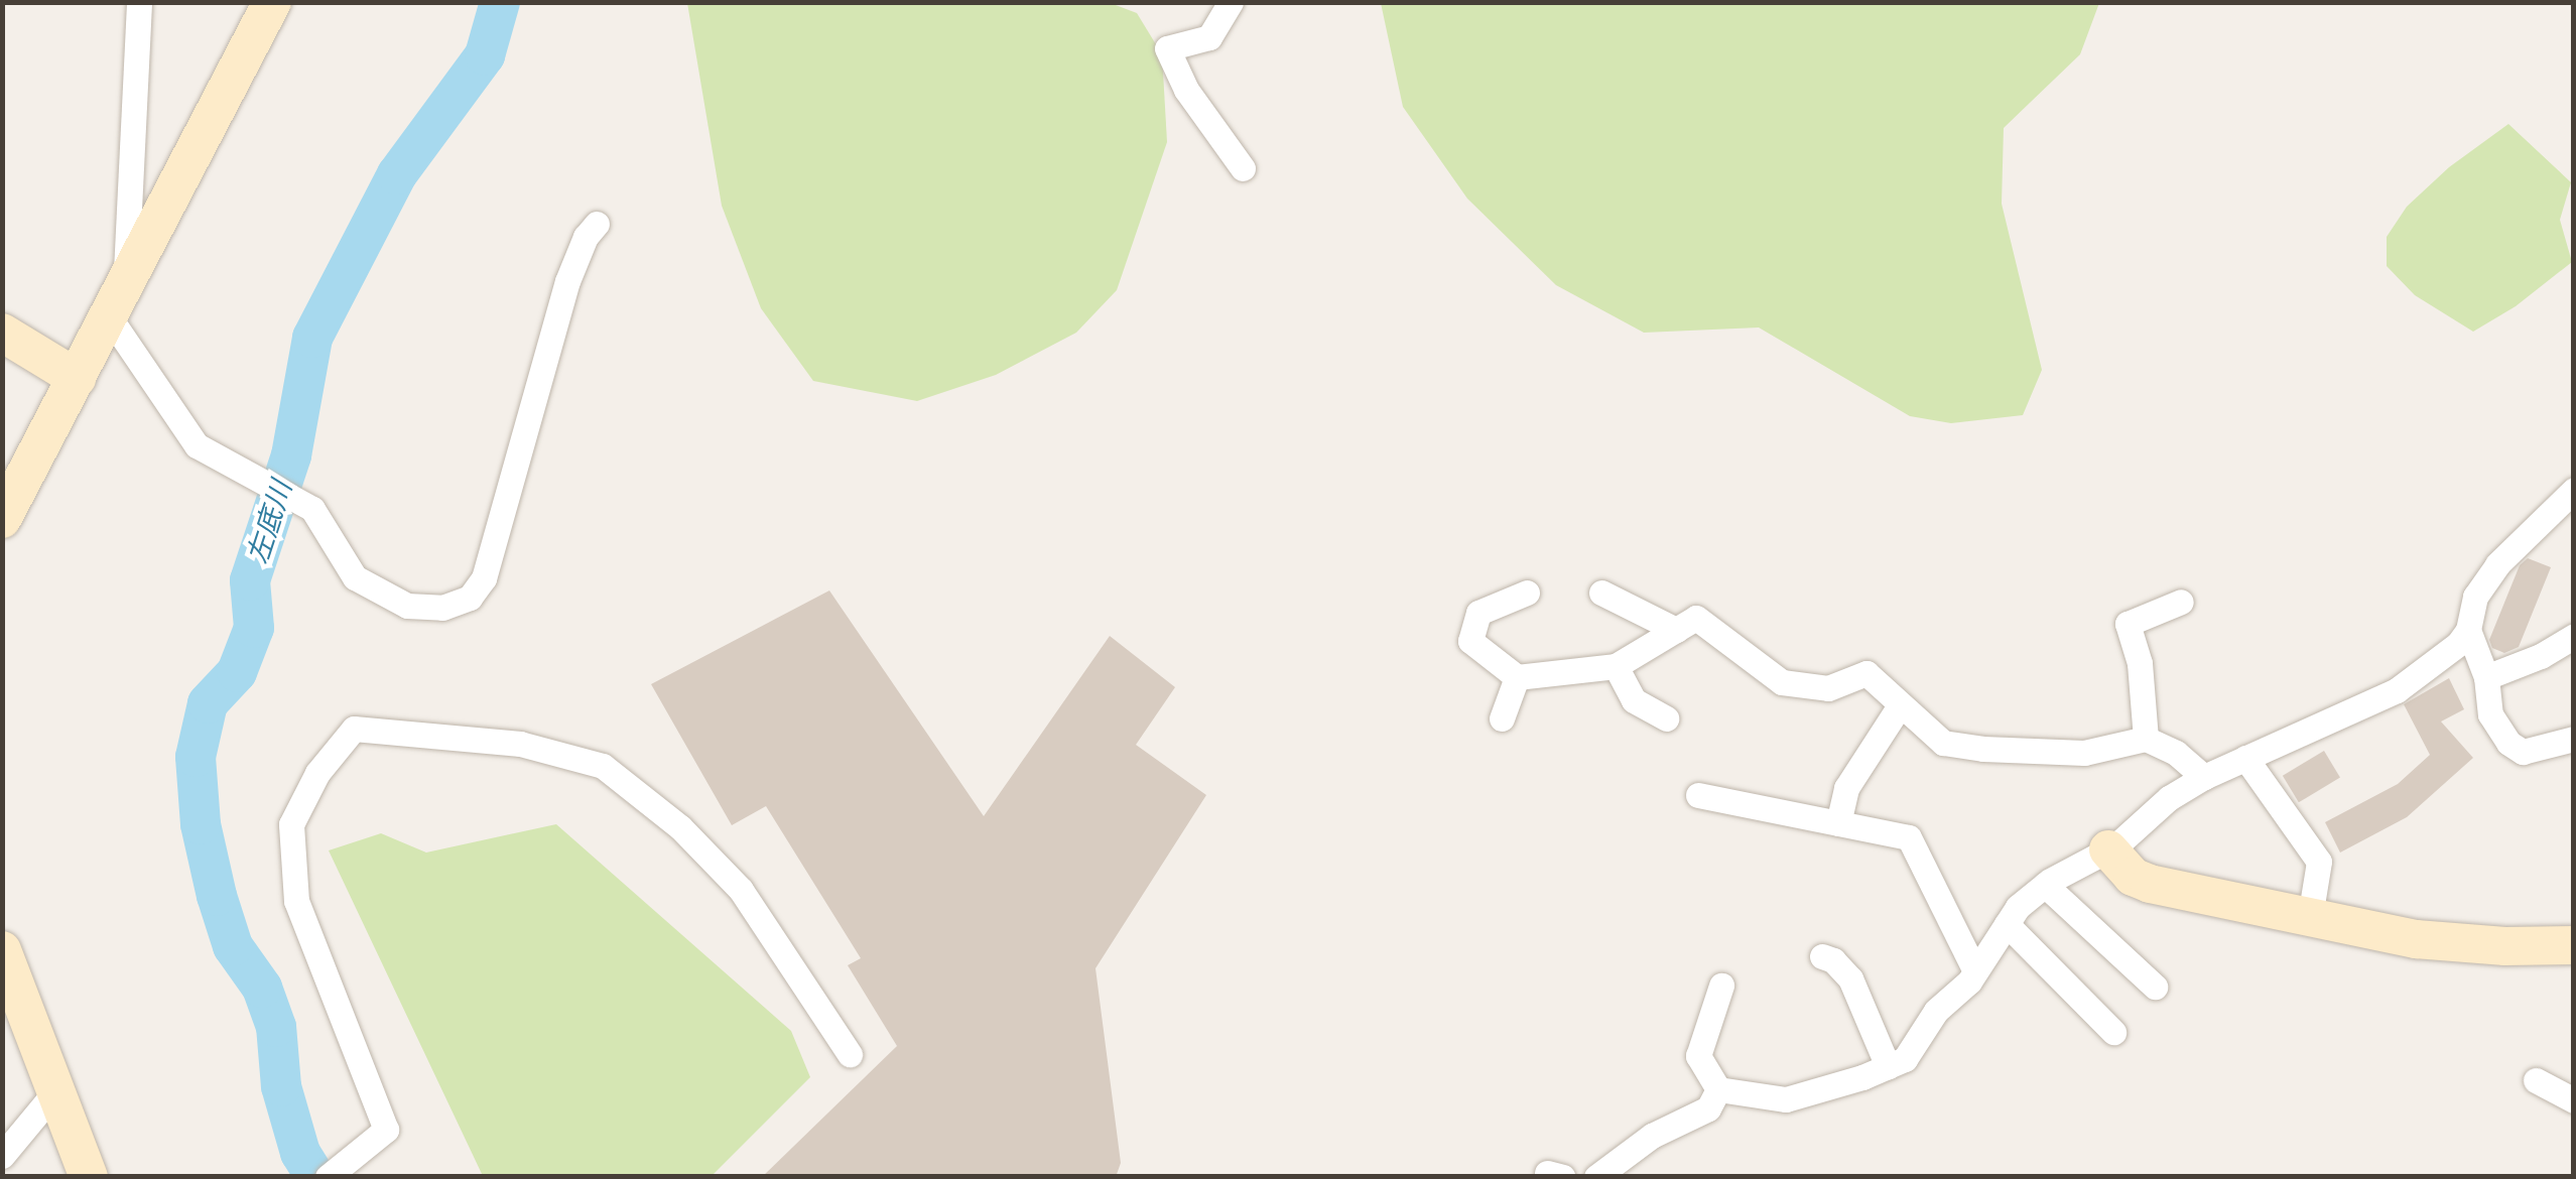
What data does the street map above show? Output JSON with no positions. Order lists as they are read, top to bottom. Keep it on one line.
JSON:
{"water":["左底川"]}
